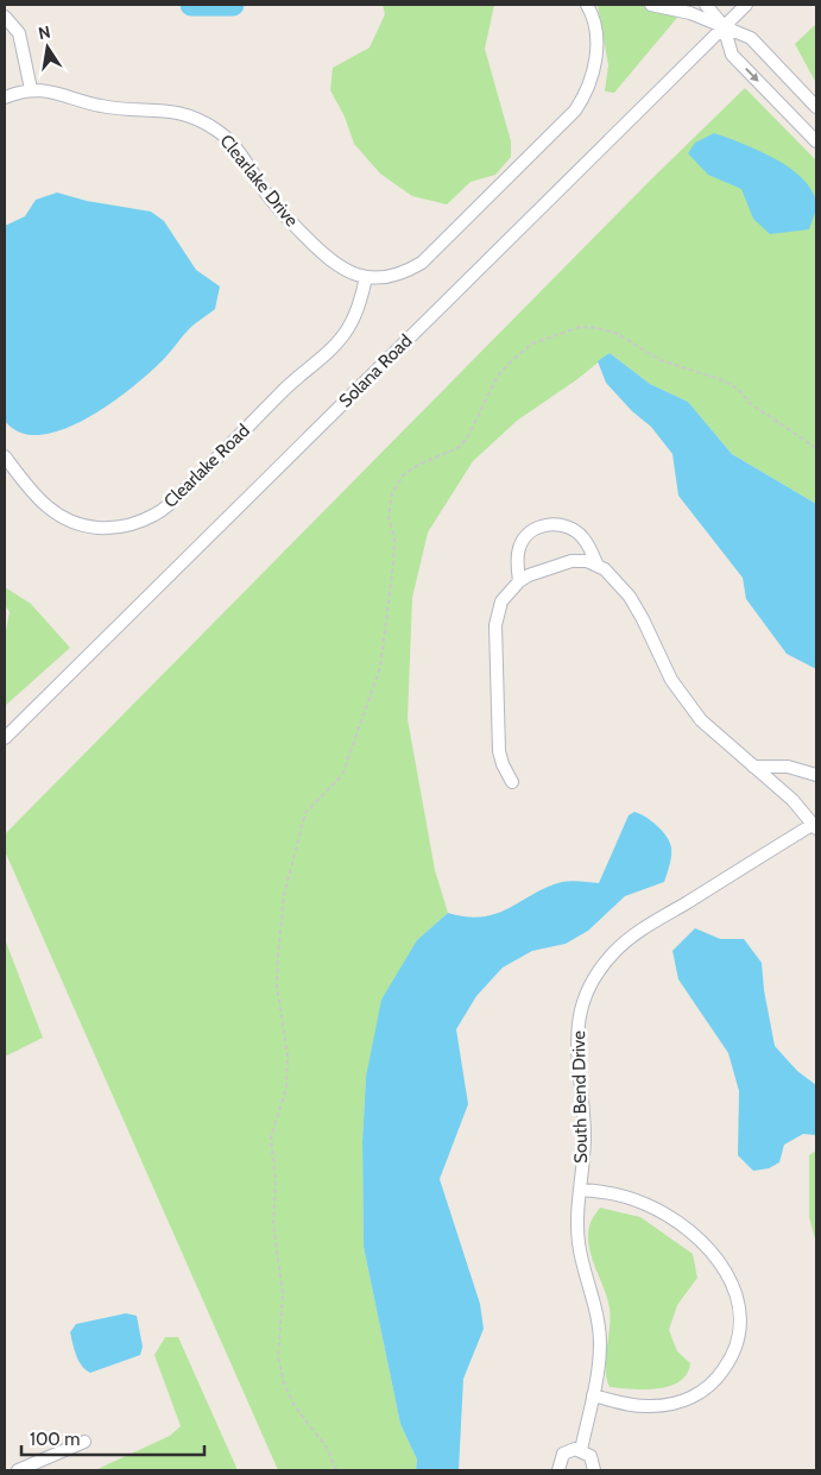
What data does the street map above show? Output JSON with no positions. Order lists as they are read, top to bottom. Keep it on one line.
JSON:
{"streets":{"street":["Clearlake Drive","Solana Road","Clearlake Road","South Bend Drive"]},"crossings":[["Clearlake Drive","Clearlake Road"]],"scale_bar":"100 m","north":"top"}
